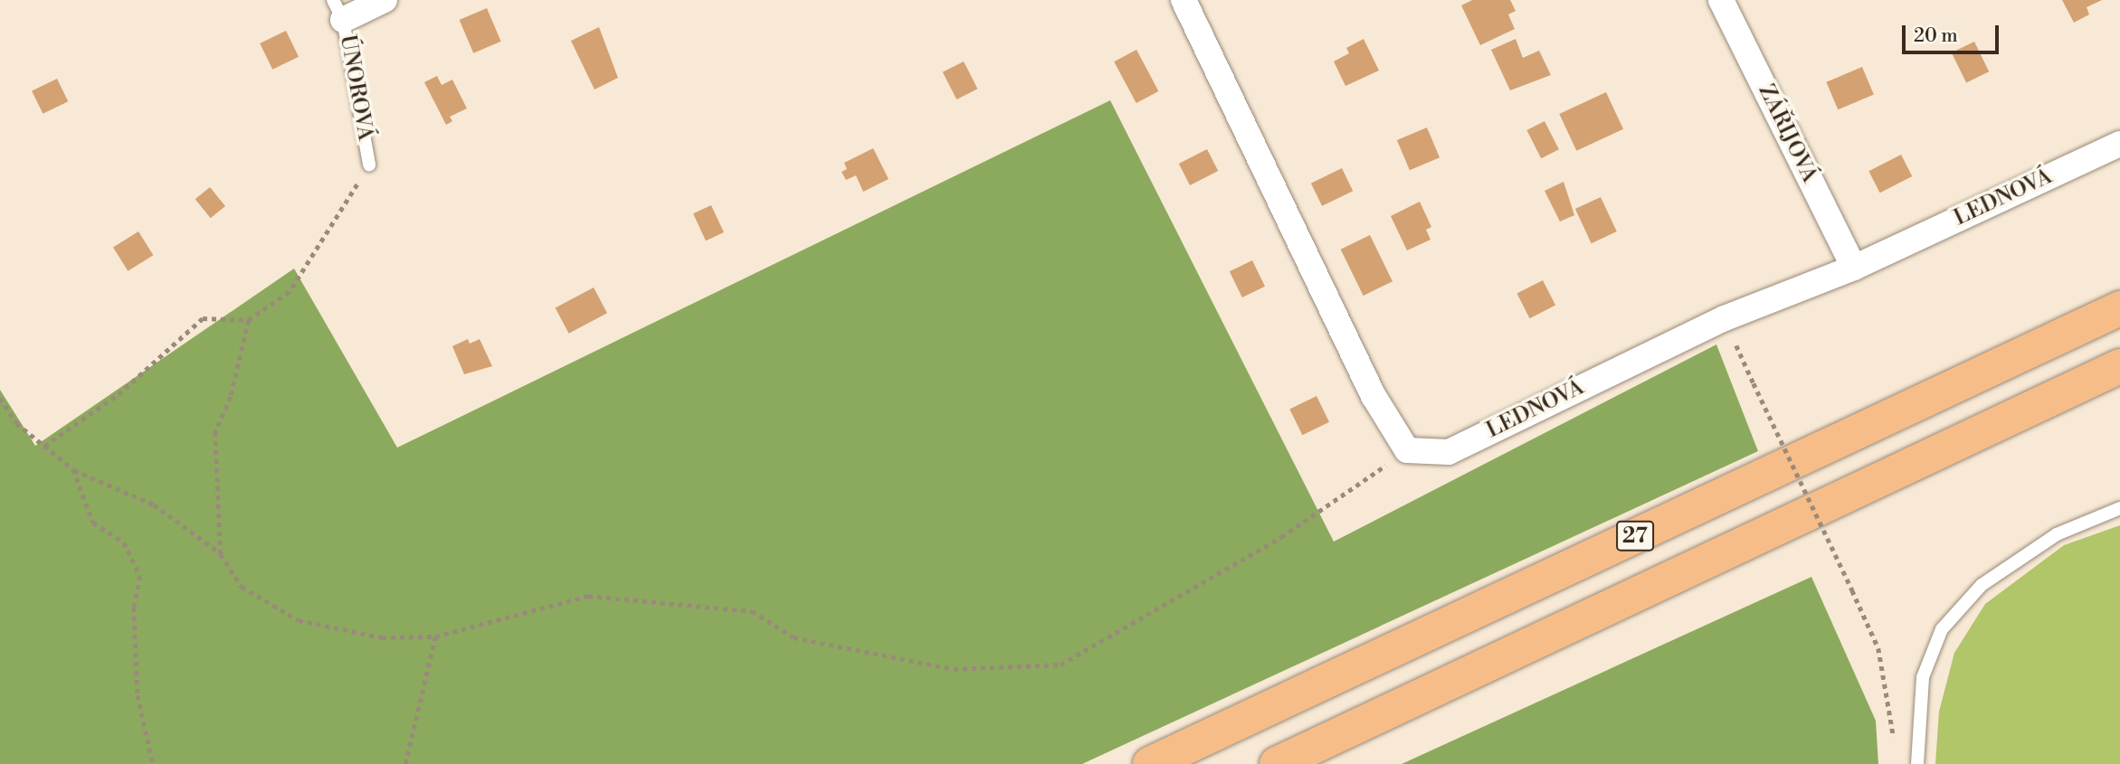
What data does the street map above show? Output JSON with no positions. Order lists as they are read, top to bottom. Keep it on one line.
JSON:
{"streets":{"highway":["27"],"street":["ÚNOROVÁ","ZÁŘIJOVÁ","LEDNOVÁ"]},"crossings":[["ZÁŘIJOVÁ","LEDNOVÁ"]],"scale_bar":"20 m"}
